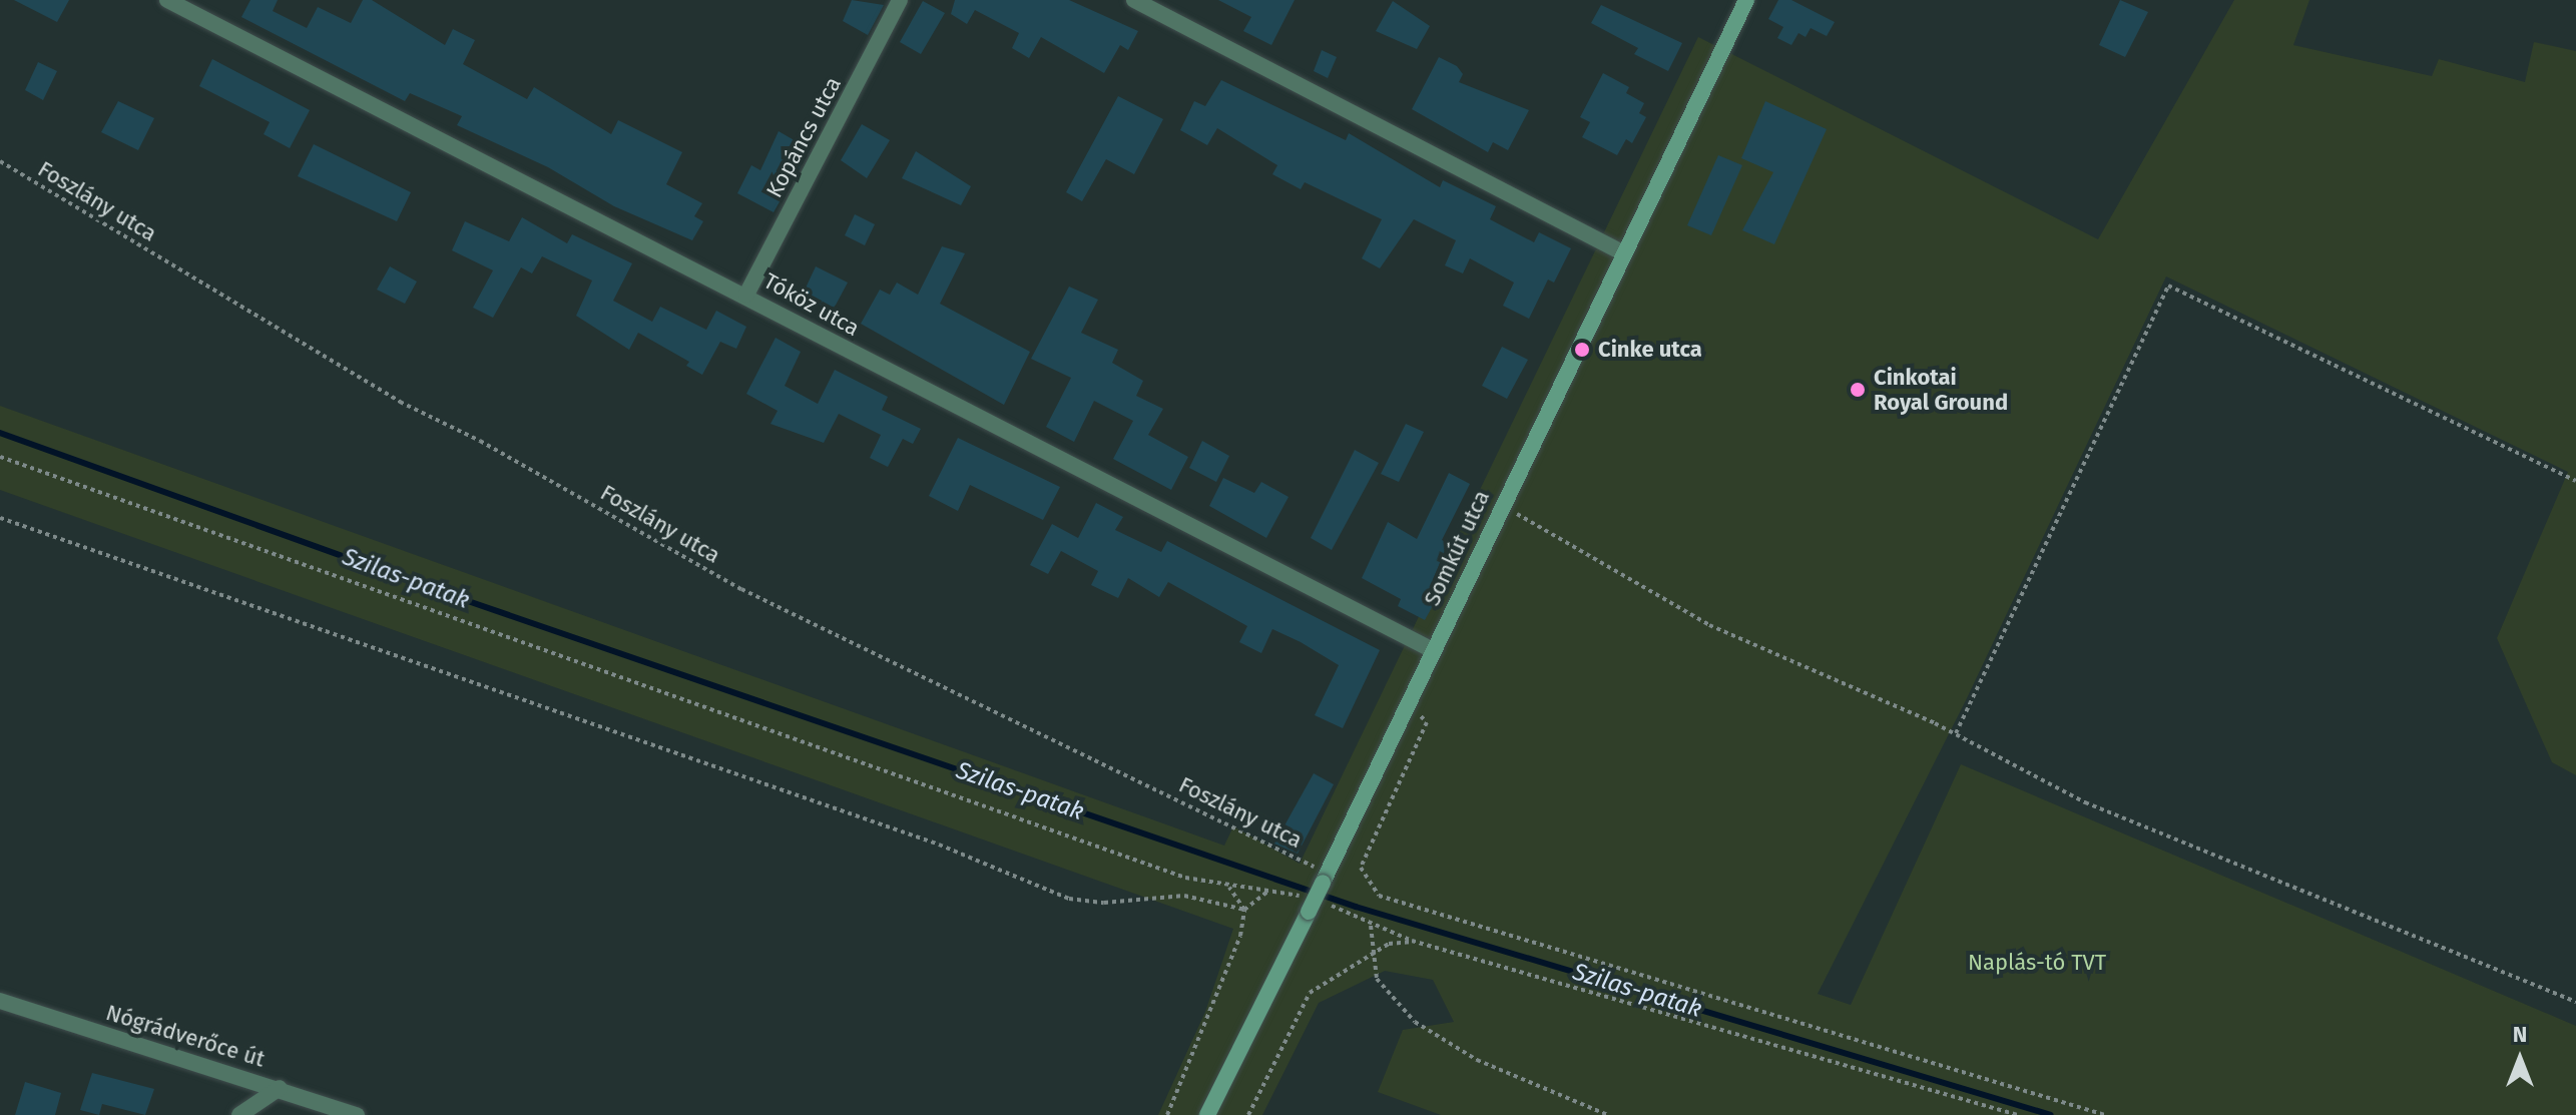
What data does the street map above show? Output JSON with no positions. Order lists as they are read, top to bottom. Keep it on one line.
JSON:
{"streets":{"street":["Kopáncs utca","Tóköz utca","Somkút utca","Nógrádverőce út"],"path":["Foszlány utca"]},"crossings":[["Kopáncs utca","Tóköz utca"],["Foszlány utca","Somkút utca"],["Tóköz utca","Somkút utca"]],"water":["Szilas-patak"],"parks":["Naplás-tó TVT"],"places":["Cinke utca","Cinkotai Royal Ground"],"north":"top"}
